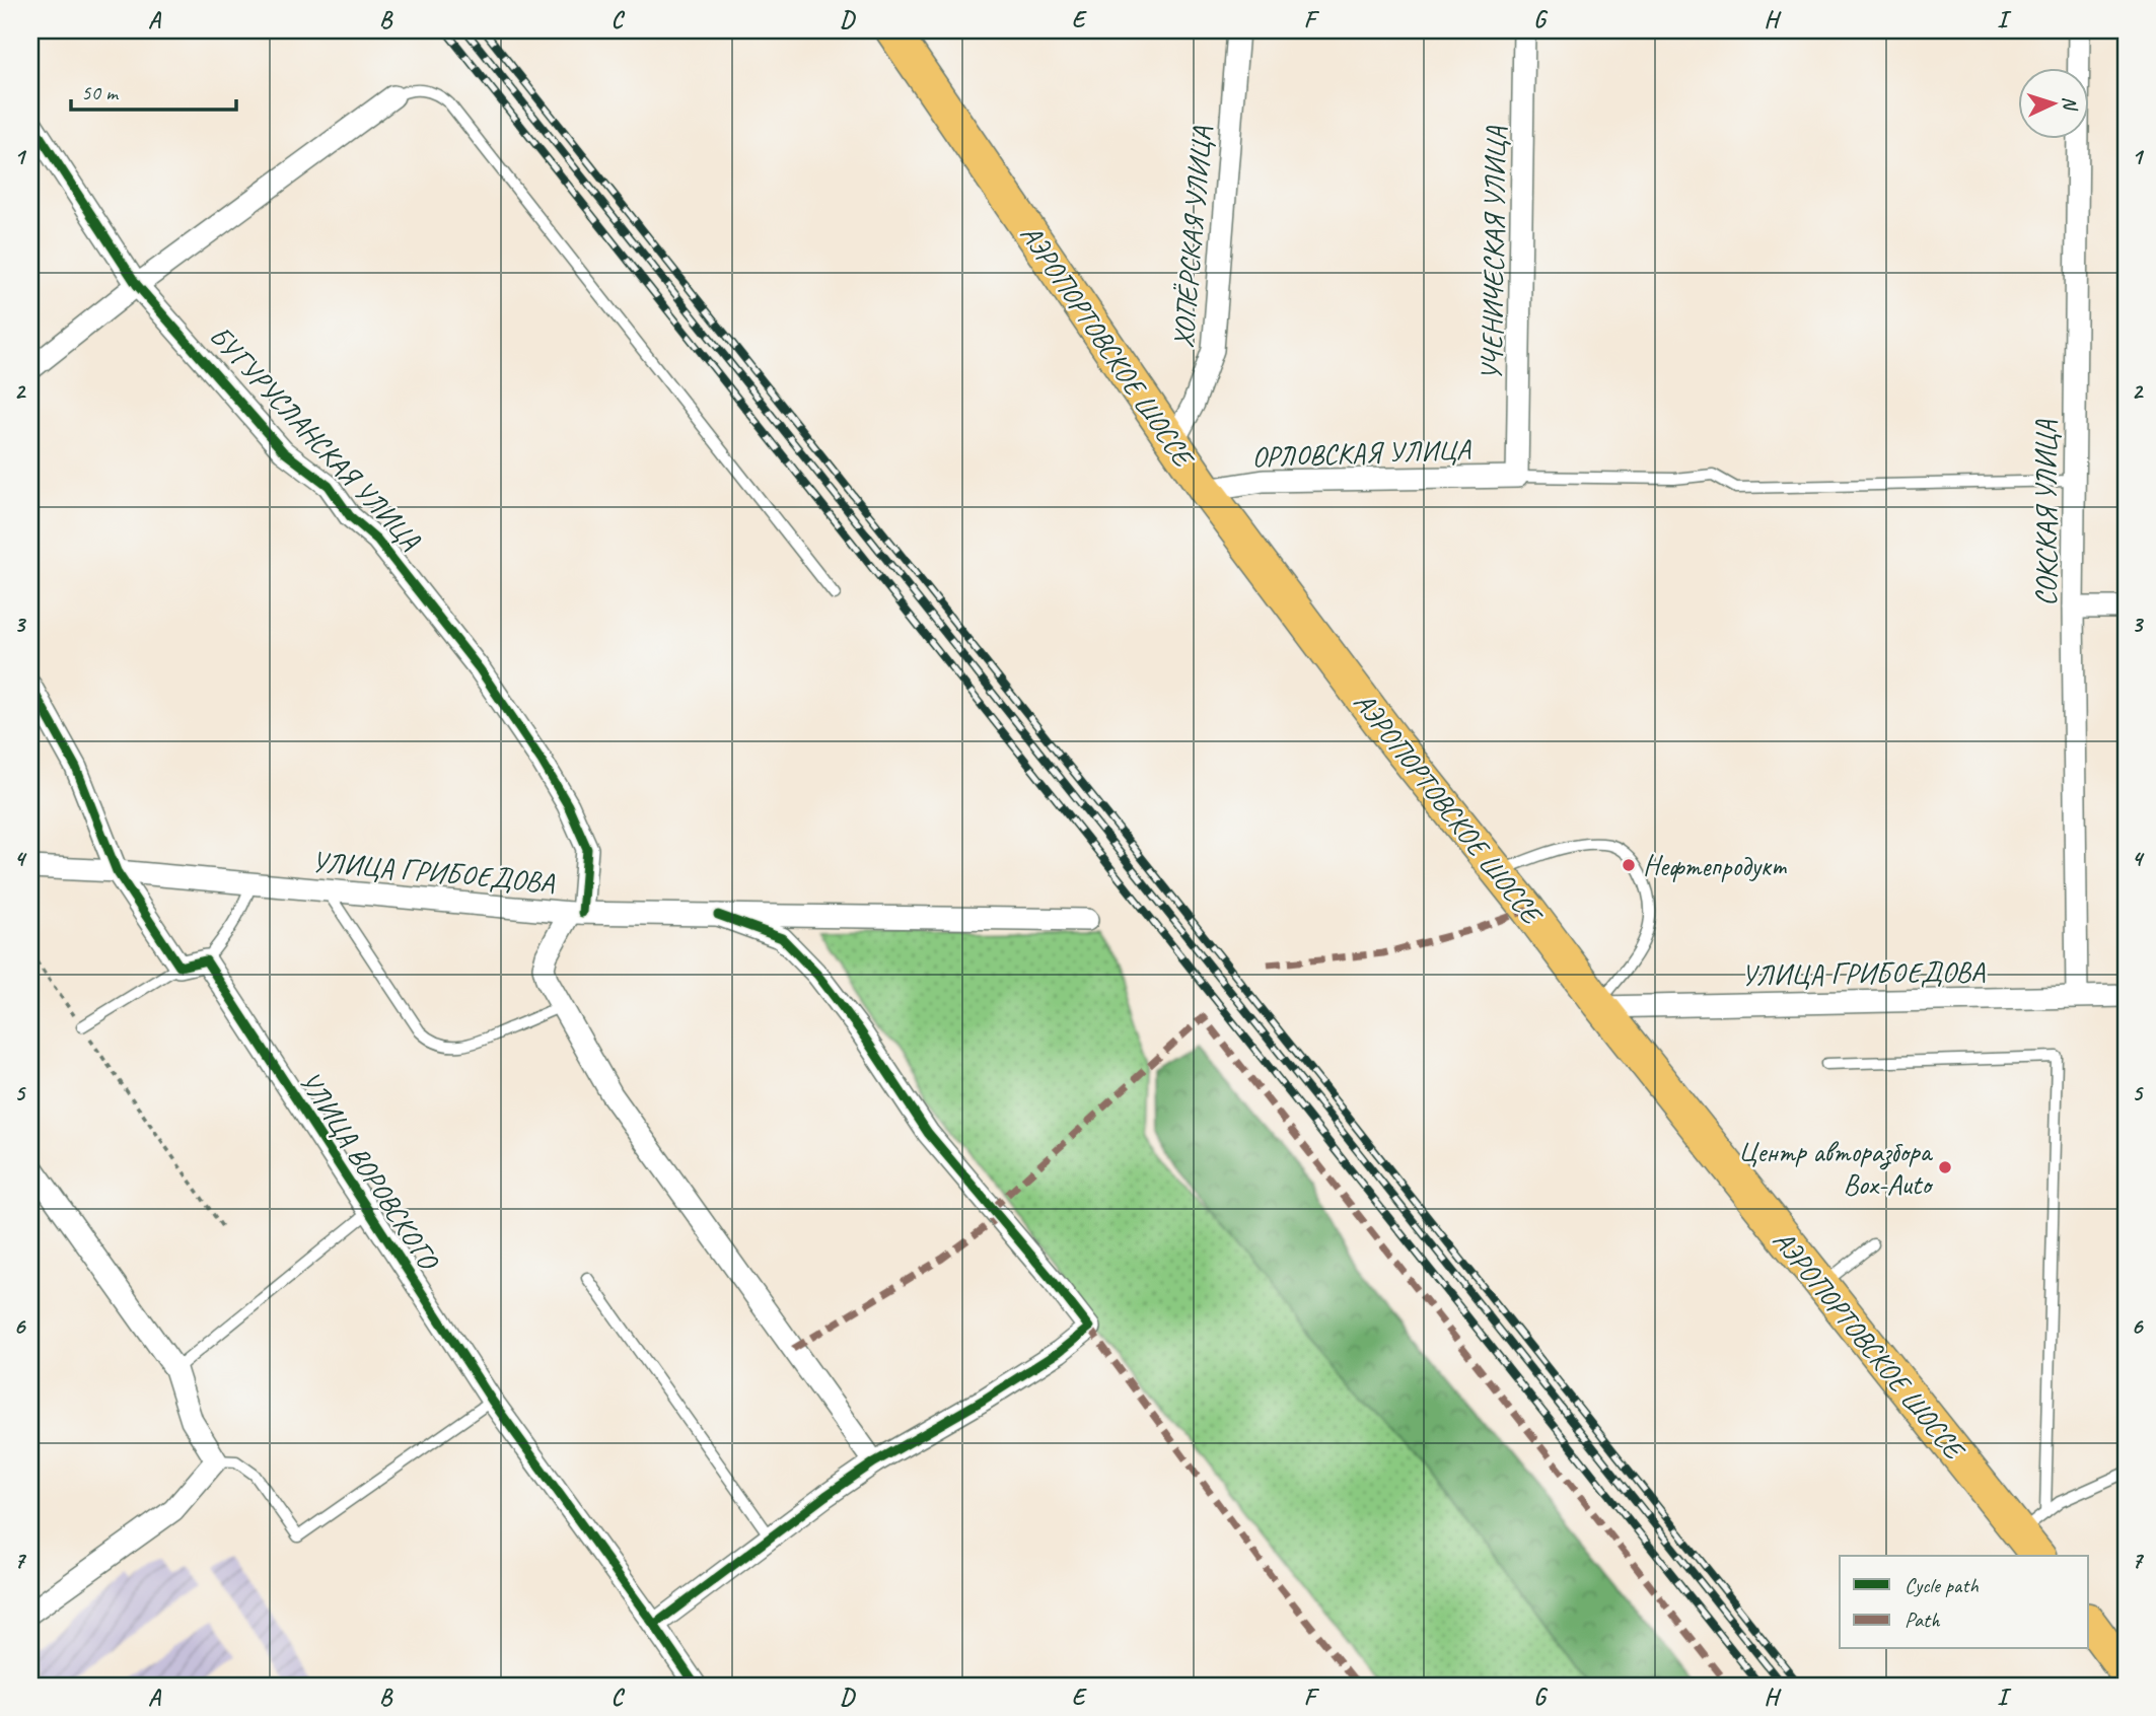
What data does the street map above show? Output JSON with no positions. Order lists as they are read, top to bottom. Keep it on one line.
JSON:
{"streets":{"main road":["АЭРОПОРТОВСКОЕ ШОССЕ"],"street":["ХОПЁРСКАЯ УЛИЦА","УЧЕНИЧЕСКАЯ УЛИЦА","БУГУРУСЛАНСКАЯ УЛИЦА","ОРЛОВСКАЯ УЛИЦА","СОКСКАЯ УЛИЦА","УЛИЦА ГРИБОЕДОВА","УЛИЦА ВОРОВСКОГО"]},"crossings":[["ХОПЁРСКАЯ УЛИЦА","АЭРОПОРТОВСКОЕ ШОССЕ"],["УЧЕНИЧЕСКАЯ УЛИЦА","ОРЛОВСКАЯ УЛИЦА"],["АЭРОПОРТОВСКОЕ ШОССЕ","ОРЛОВСКАЯ УЛИЦА"],["АЭРОПОРТОВСКОЕ ШОССЕ","УЛИЦА ГРИБОЕДОВА"],["БУГУРУСЛАНСКАЯ УЛИЦА","УЛИЦА ГРИБОЕДОВА"],["СОКСКАЯ УЛИЦА","УЛИЦА ГРИБОЕДОВА"]],"places":["Нефтепродукт","Центр авторазбора Box-Auto"],"legend":["Cycle path","Path"],"scale_bar":"50 m","north":"right","grid":{"columns":["A","B","C","D","E","F","G","H","I"],"rows":["1","2","3","4","5","6","7"]}}
